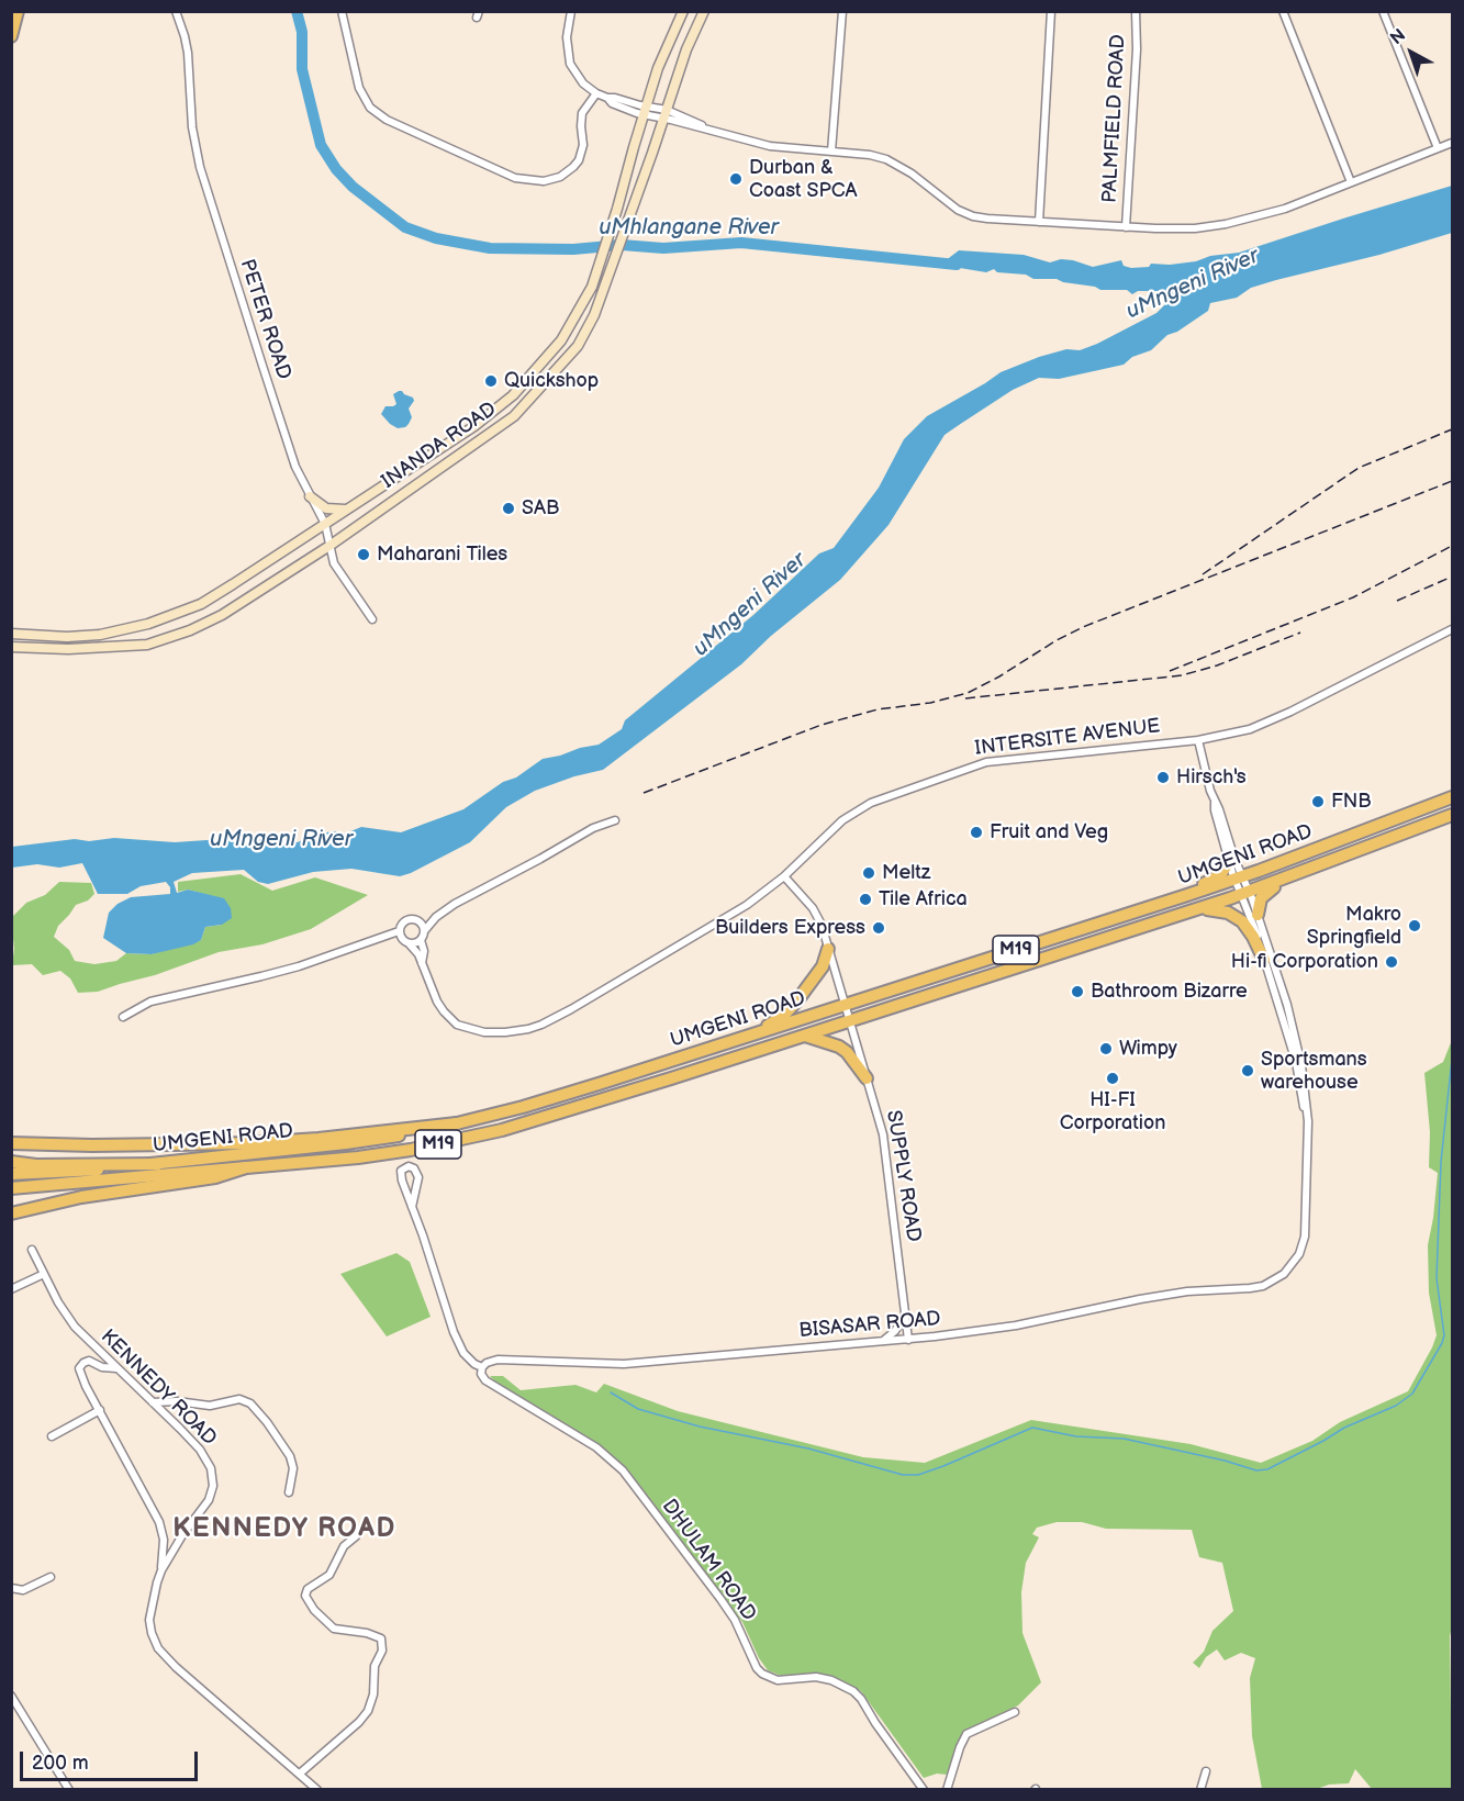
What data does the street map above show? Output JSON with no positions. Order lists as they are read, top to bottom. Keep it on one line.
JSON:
{"streets":{"highway":["UMGENI ROAD","M19"],"main road":["INANDA ROAD"],"street":["PALMFIELD ROAD","PETER ROAD","INTERSITE AVENUE","SUPPLY ROAD","BISASAR ROAD","KENNEDY ROAD","DHULAM ROAD"]},"crossings":[["PETER ROAD","INANDA ROAD"],["INTERSITE AVENUE","SUPPLY ROAD"],["UMGENI ROAD","SUPPLY ROAD"],["SUPPLY ROAD","BISASAR ROAD"],["BISASAR ROAD","DHULAM ROAD"]],"districts":["KENNEDY ROAD"],"water":["uMhlangane River","uMngeni River"],"places":["Durban & Coast SPCA","Quickshop","SAB","Maharani Tiles","Hirsch's","FNB","Fruit and Veg","Meltz","Tile Africa","Makro Springfield","Builders Express","Hi-fi Corporation","Bathroom Bizarre","Wimpy","Sportsmans warehouse","HI-FI Corporation"],"scale_bar":"200 m","north":"top left"}
